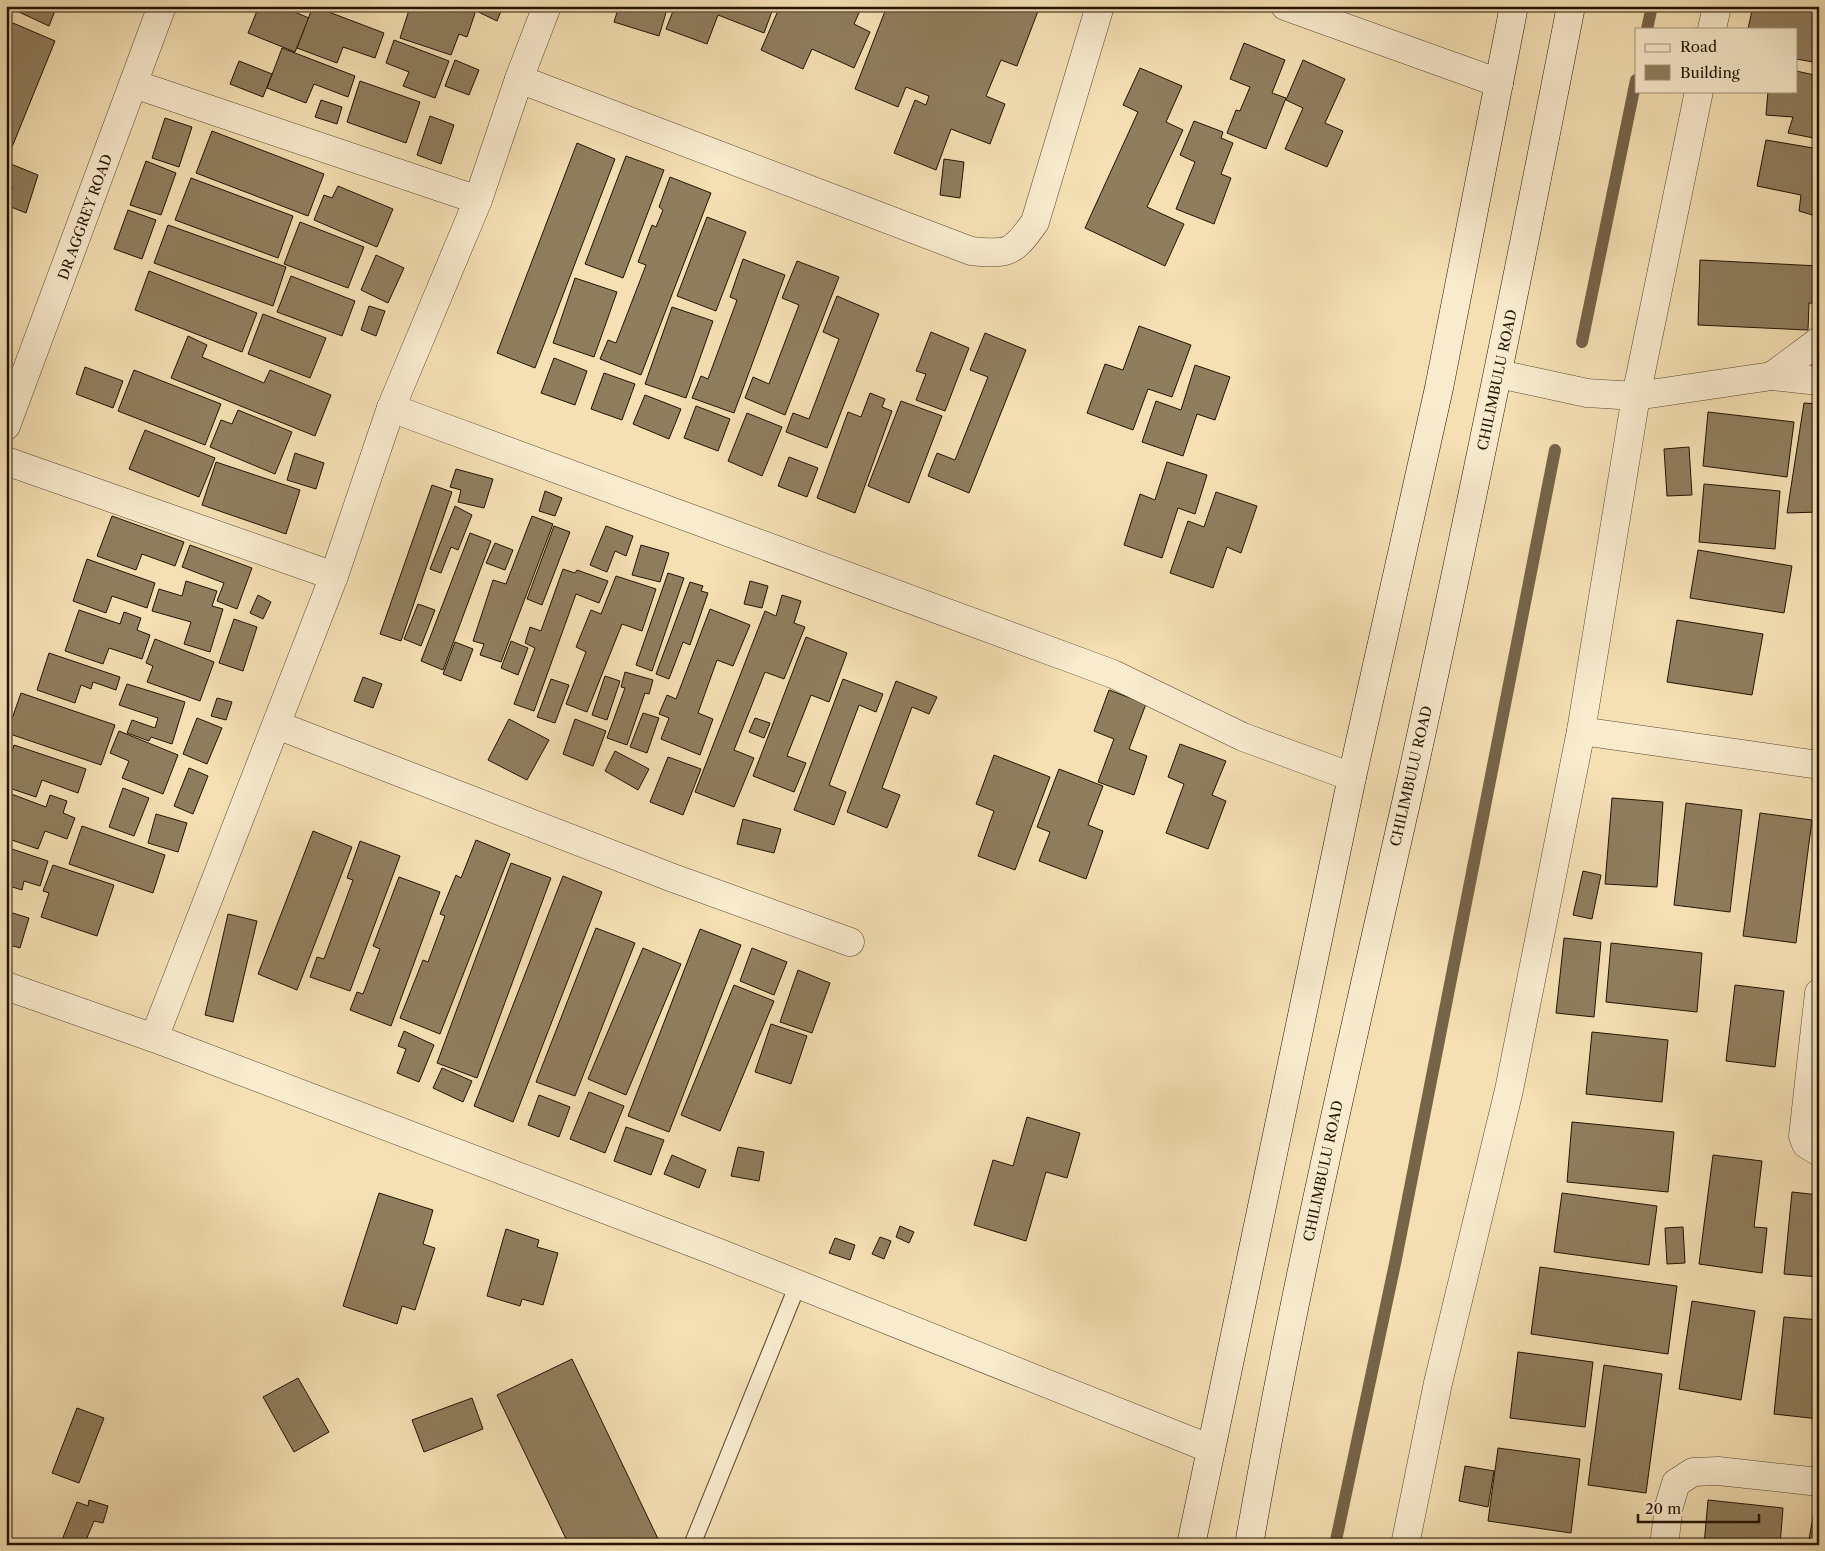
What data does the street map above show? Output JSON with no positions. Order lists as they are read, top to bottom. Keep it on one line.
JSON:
{"streets":{"street":["DR AGGREY ROAD","CHILIMBULU ROAD"]},"legend":["Road","Building"],"scale_bar":"20 m"}
